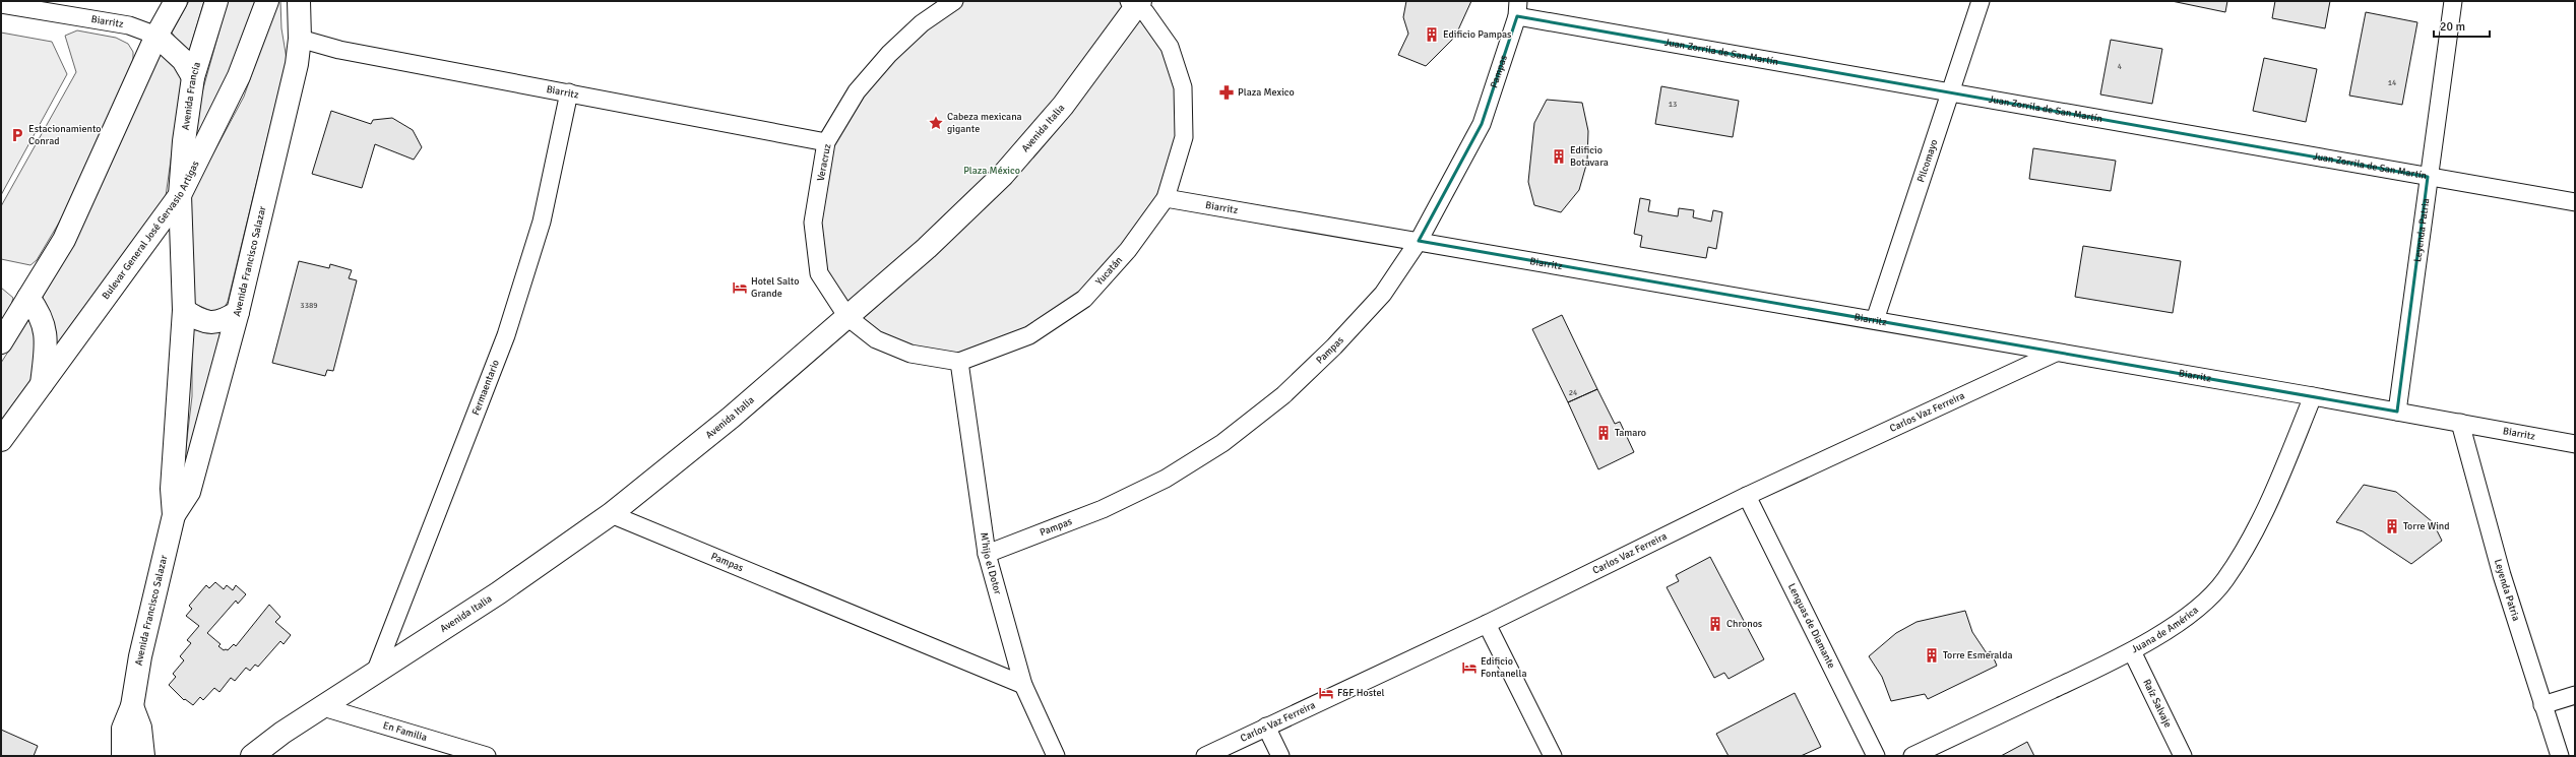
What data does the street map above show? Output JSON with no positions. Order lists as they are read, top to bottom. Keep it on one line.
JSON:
{"streets":{"street":["Biarritz","Juan Zorrila de San Martín","Pampas","Avenida Francia","Avenida Italia","Pilcomayo","Veracruz","Bulevar General José Gervasio Artigas","Leyenda Patria","Avenida Francisco Salazar","Yucatán","Fermaentario","Carlos Vaz Ferreira","M'hijo el Dotor","Lenguas de Diamante","Juana de América","Raíz Salvaje","En Familia"]},"crossings":[["Biarritz","Pampas"],["Biarritz","Avenida Francia"],["Biarritz","Pilcomayo"],["Biarritz","Veracruz"],["Biarritz","Leyenda Patria"],["Biarritz","Avenida Francisco Salazar"],["Biarritz","Yucatán"],["Biarritz","Fermaentario"],["Biarritz","Carlos Vaz Ferreira"],["Biarritz","Juana de América"],["Juan Zorrila de San Martín","Pampas"],["Juan Zorrila de San Martín","Pilcomayo"],["Juan Zorrila de San Martín","Leyenda Patria"],["Pampas","Avenida Italia"],["Pampas","M'hijo el Dotor"],["Avenida Francia","Bulevar General José Gervasio Artigas"],["Avenida Francia","Avenida Francisco Salazar"],["Avenida Italia","Veracruz"],["Avenida Italia","Yucatán"],["Avenida Italia","Fermaentario"],["Avenida Italia","En Familia"],["Bulevar General José Gervasio Artigas","Avenida Francisco Salazar"],["Yucatán","M'hijo el Dotor"],["Carlos Vaz Ferreira","Lenguas de Diamante"],["Juana de América","Raíz Salvaje"]],"parks":["Plaza México"],"places":{"building":["Edificio Pampas","Edificio Botavara","Tamaro","Torre Wind","Chronos","Torre Esmeralda"],"pharmacy":["Plaza Mexico"],"place":["Cabeza mexicana gigante"],"parking":["Estacionamiento Conrad"],"hotel":["Hotel Salto Grande","Edificio Fontanella","F&F Hostel"]},"house_numbers":["4","14","13","3389","24"],"scale_bar":"20 m"}
